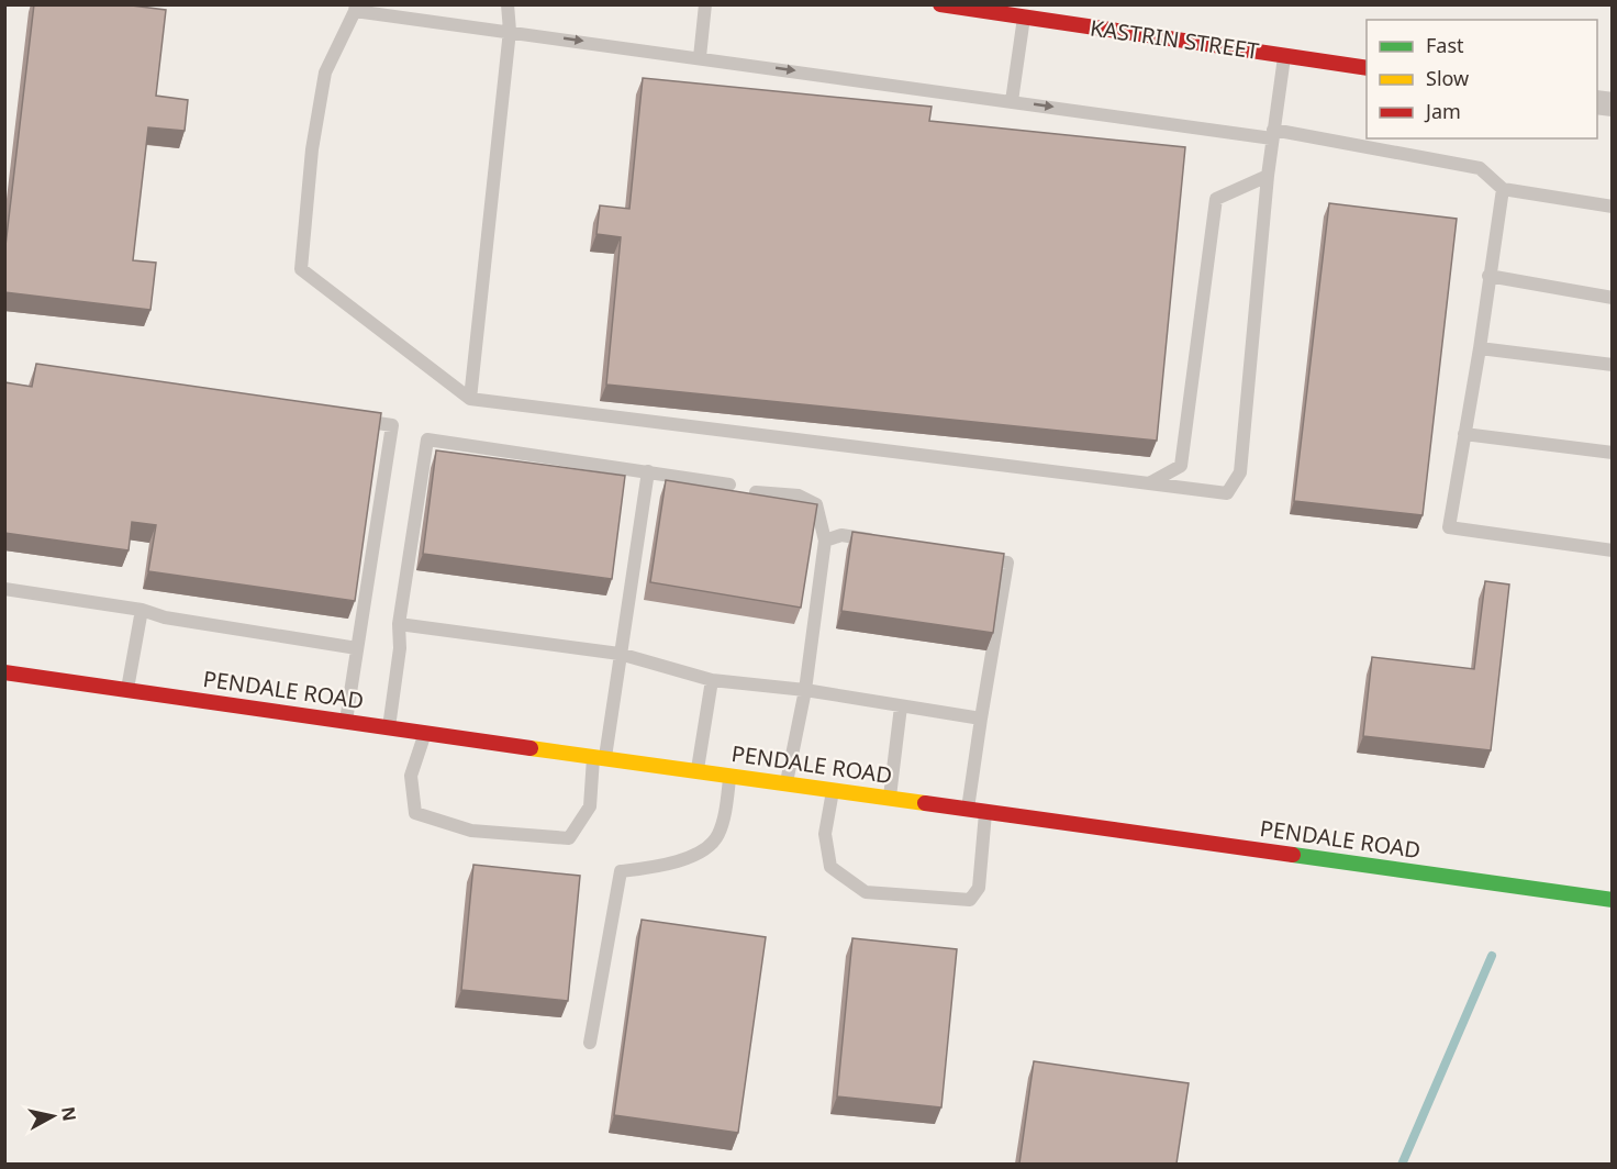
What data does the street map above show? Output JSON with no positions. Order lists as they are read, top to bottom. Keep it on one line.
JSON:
{"streets":{"street":["KASTRIN STREET","PENDALE ROAD"]},"legend":["Fast","Slow","Jam"],"north":"right"}
